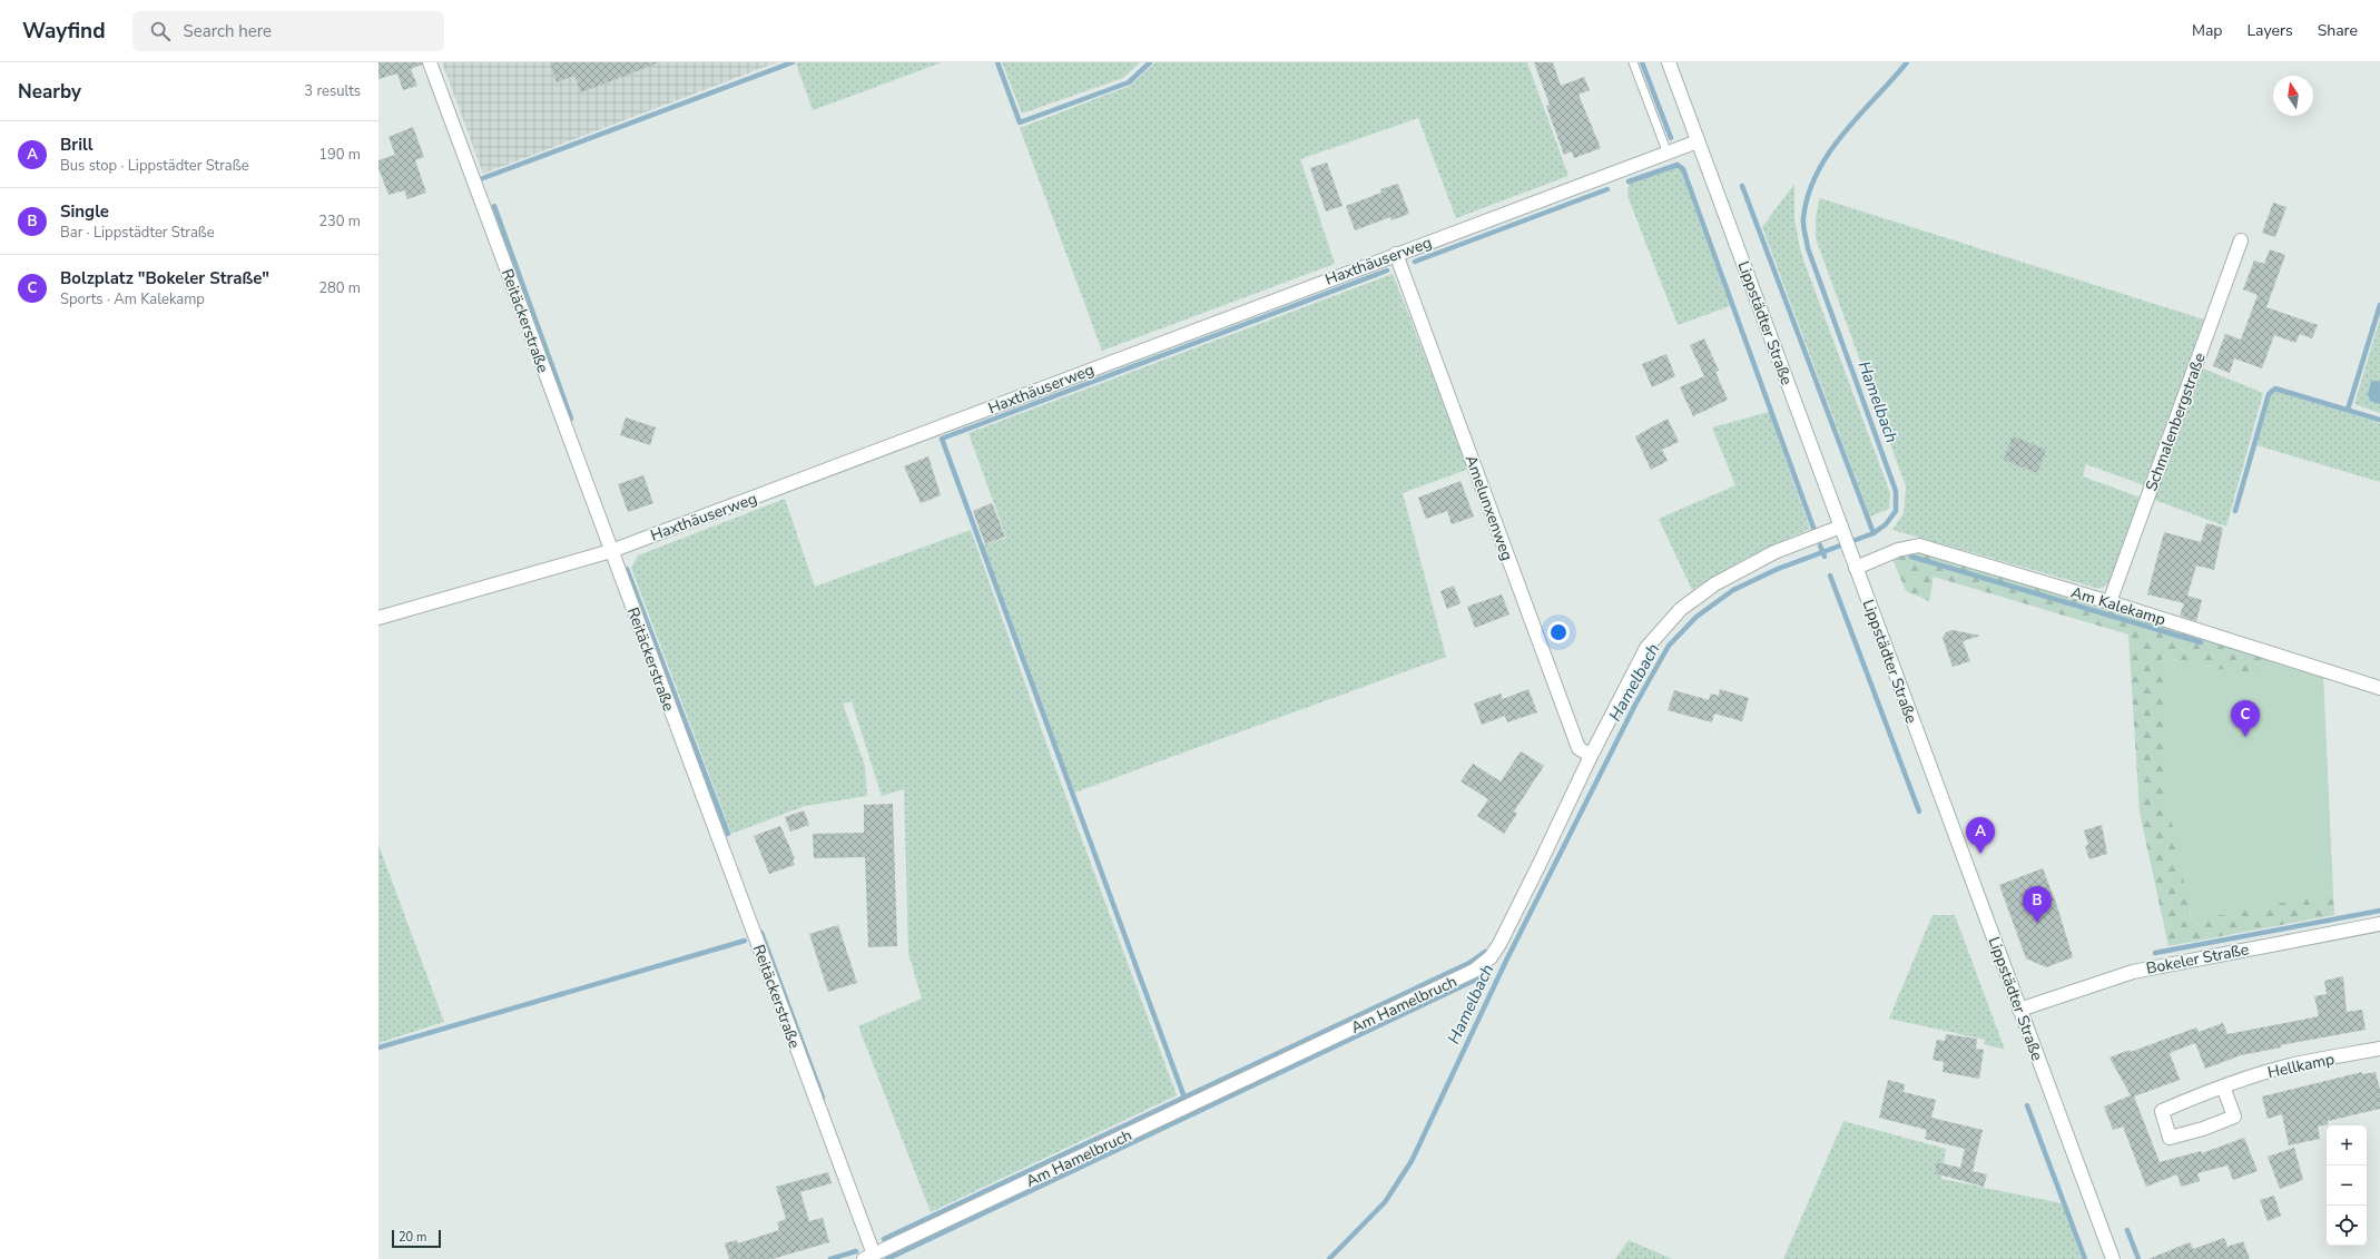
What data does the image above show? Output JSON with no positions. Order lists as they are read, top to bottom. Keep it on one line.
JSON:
{"streets":{"street":["Haxthäuserweg","Reitäckerstraße","Lippstädter Straße","Schmalenbergstraße","Amelunxenweg","Am Kalekamp","Bokeler Straße","Am Hamelbruch","Hellkamp"]},"crossings":[["Haxthäuserweg","Reitäckerstraße"],["Haxthäuserweg","Lippstädter Straße"],["Haxthäuserweg","Amelunxenweg"],["Reitäckerstraße","Am Hamelbruch"],["Lippstädter Straße","Am Kalekamp"],["Lippstädter Straße","Bokeler Straße"],["Lippstädter Straße","Am Hamelbruch"],["Schmalenbergstraße","Am Kalekamp"],["Amelunxenweg","Am Hamelbruch"]],"water":["Hamelbach"],"scale_bar":"20 m","north":"top","page":{"header":"Wayfind","search":"Search here","nav":["Map","Layers","Share"],"heading":["Nearby","3 results"],"list":[{"mark":"A","name":"Brill","note":"Bus stop · Lippstädter Straße","value":"190 m"},{"mark":"B","name":"Single","note":"Bar · Lippstädter Straße","value":"230 m"},{"mark":"C","name":"Bolzplatz \"Bokeler Straße\"","note":"Sports · Am Kalekamp","value":"280 m"}],"pins":["C","A","B"],"map_buttons":["+","−"],"scale":"20 m"}}
